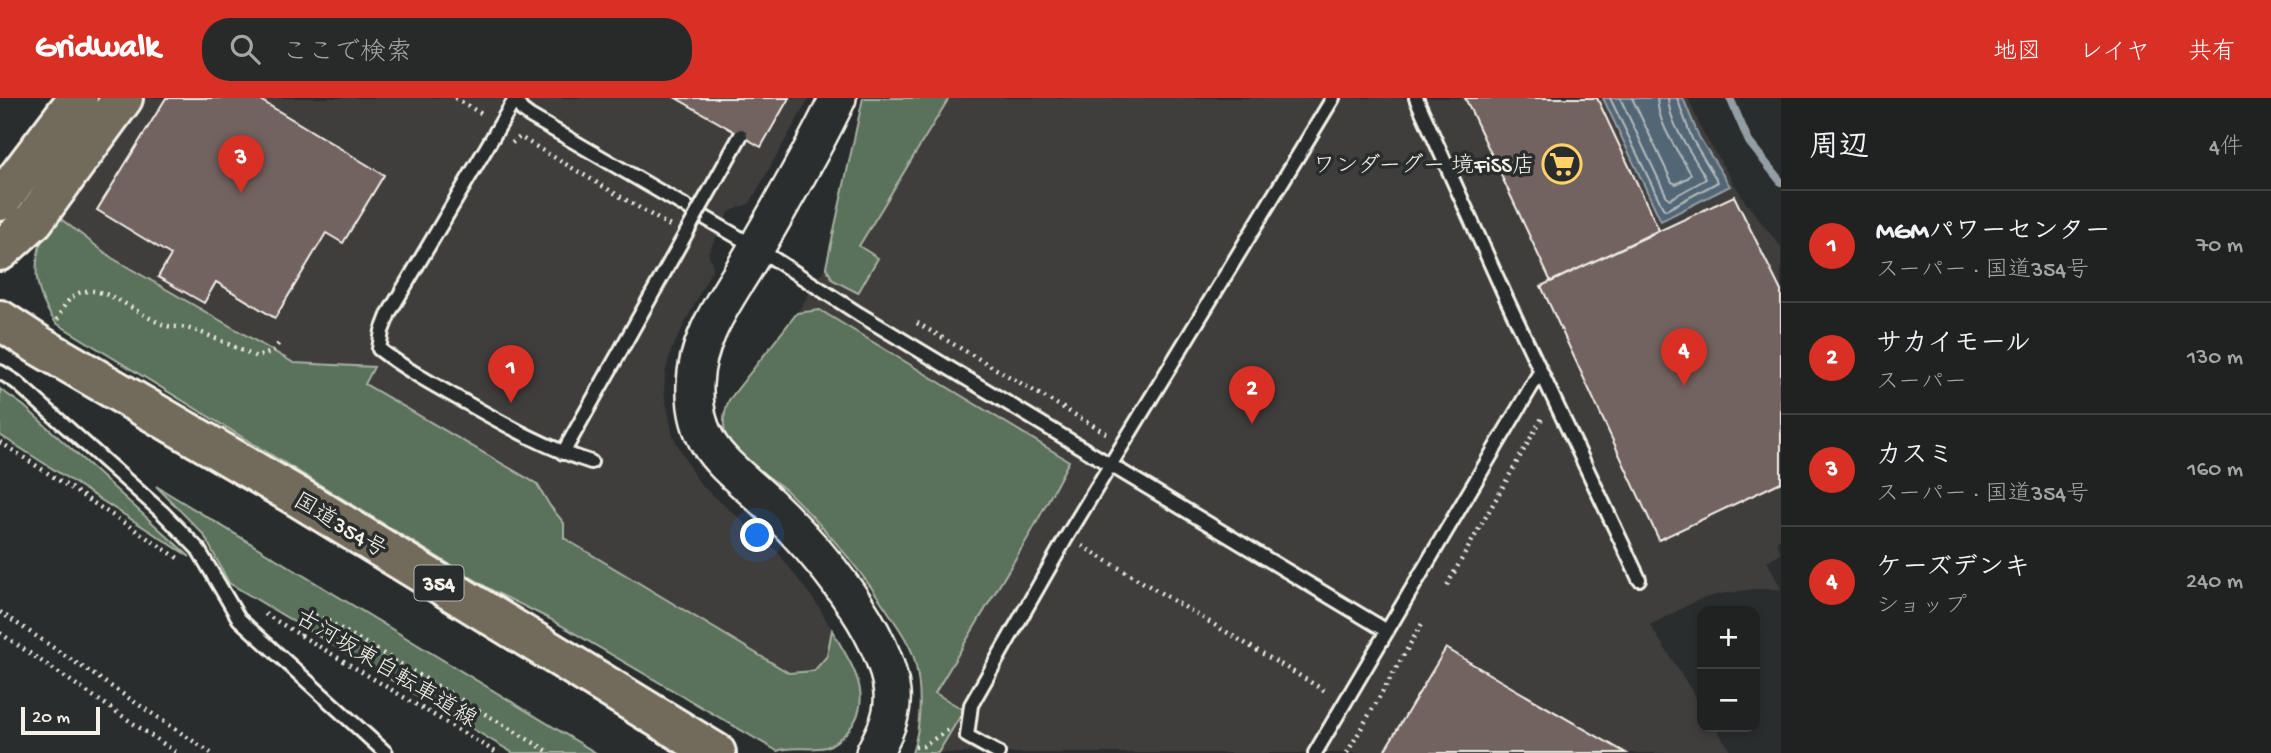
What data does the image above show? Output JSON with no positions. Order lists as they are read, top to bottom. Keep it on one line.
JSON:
{"streets":{"highway":["国道354号","354"],"path":["古河坂東自転車道線"]},"places":{"supermarket":["ワンダーグー 境FiSS店"]},"scale_bar":"20 m","page":{"header":"Gridwalk","search":"ここで検索","nav":["地図","レイヤ","共有"],"heading":["周辺","4件"],"pins":["3","4","1","2"],"list":[{"mark":"1","name":"MGMパワーセンター","note":"スーパー · 国道354号","value":"70 m"},{"mark":"2","name":"サカイモール","note":"スーパー","value":"130 m"},{"mark":"3","name":"カスミ","note":"スーパー · 国道354号","value":"160 m"},{"mark":"4","name":"ケーズデンキ","note":"ショップ","value":"240 m"}],"map_buttons":["+","−"],"scale":"20 m"}}
